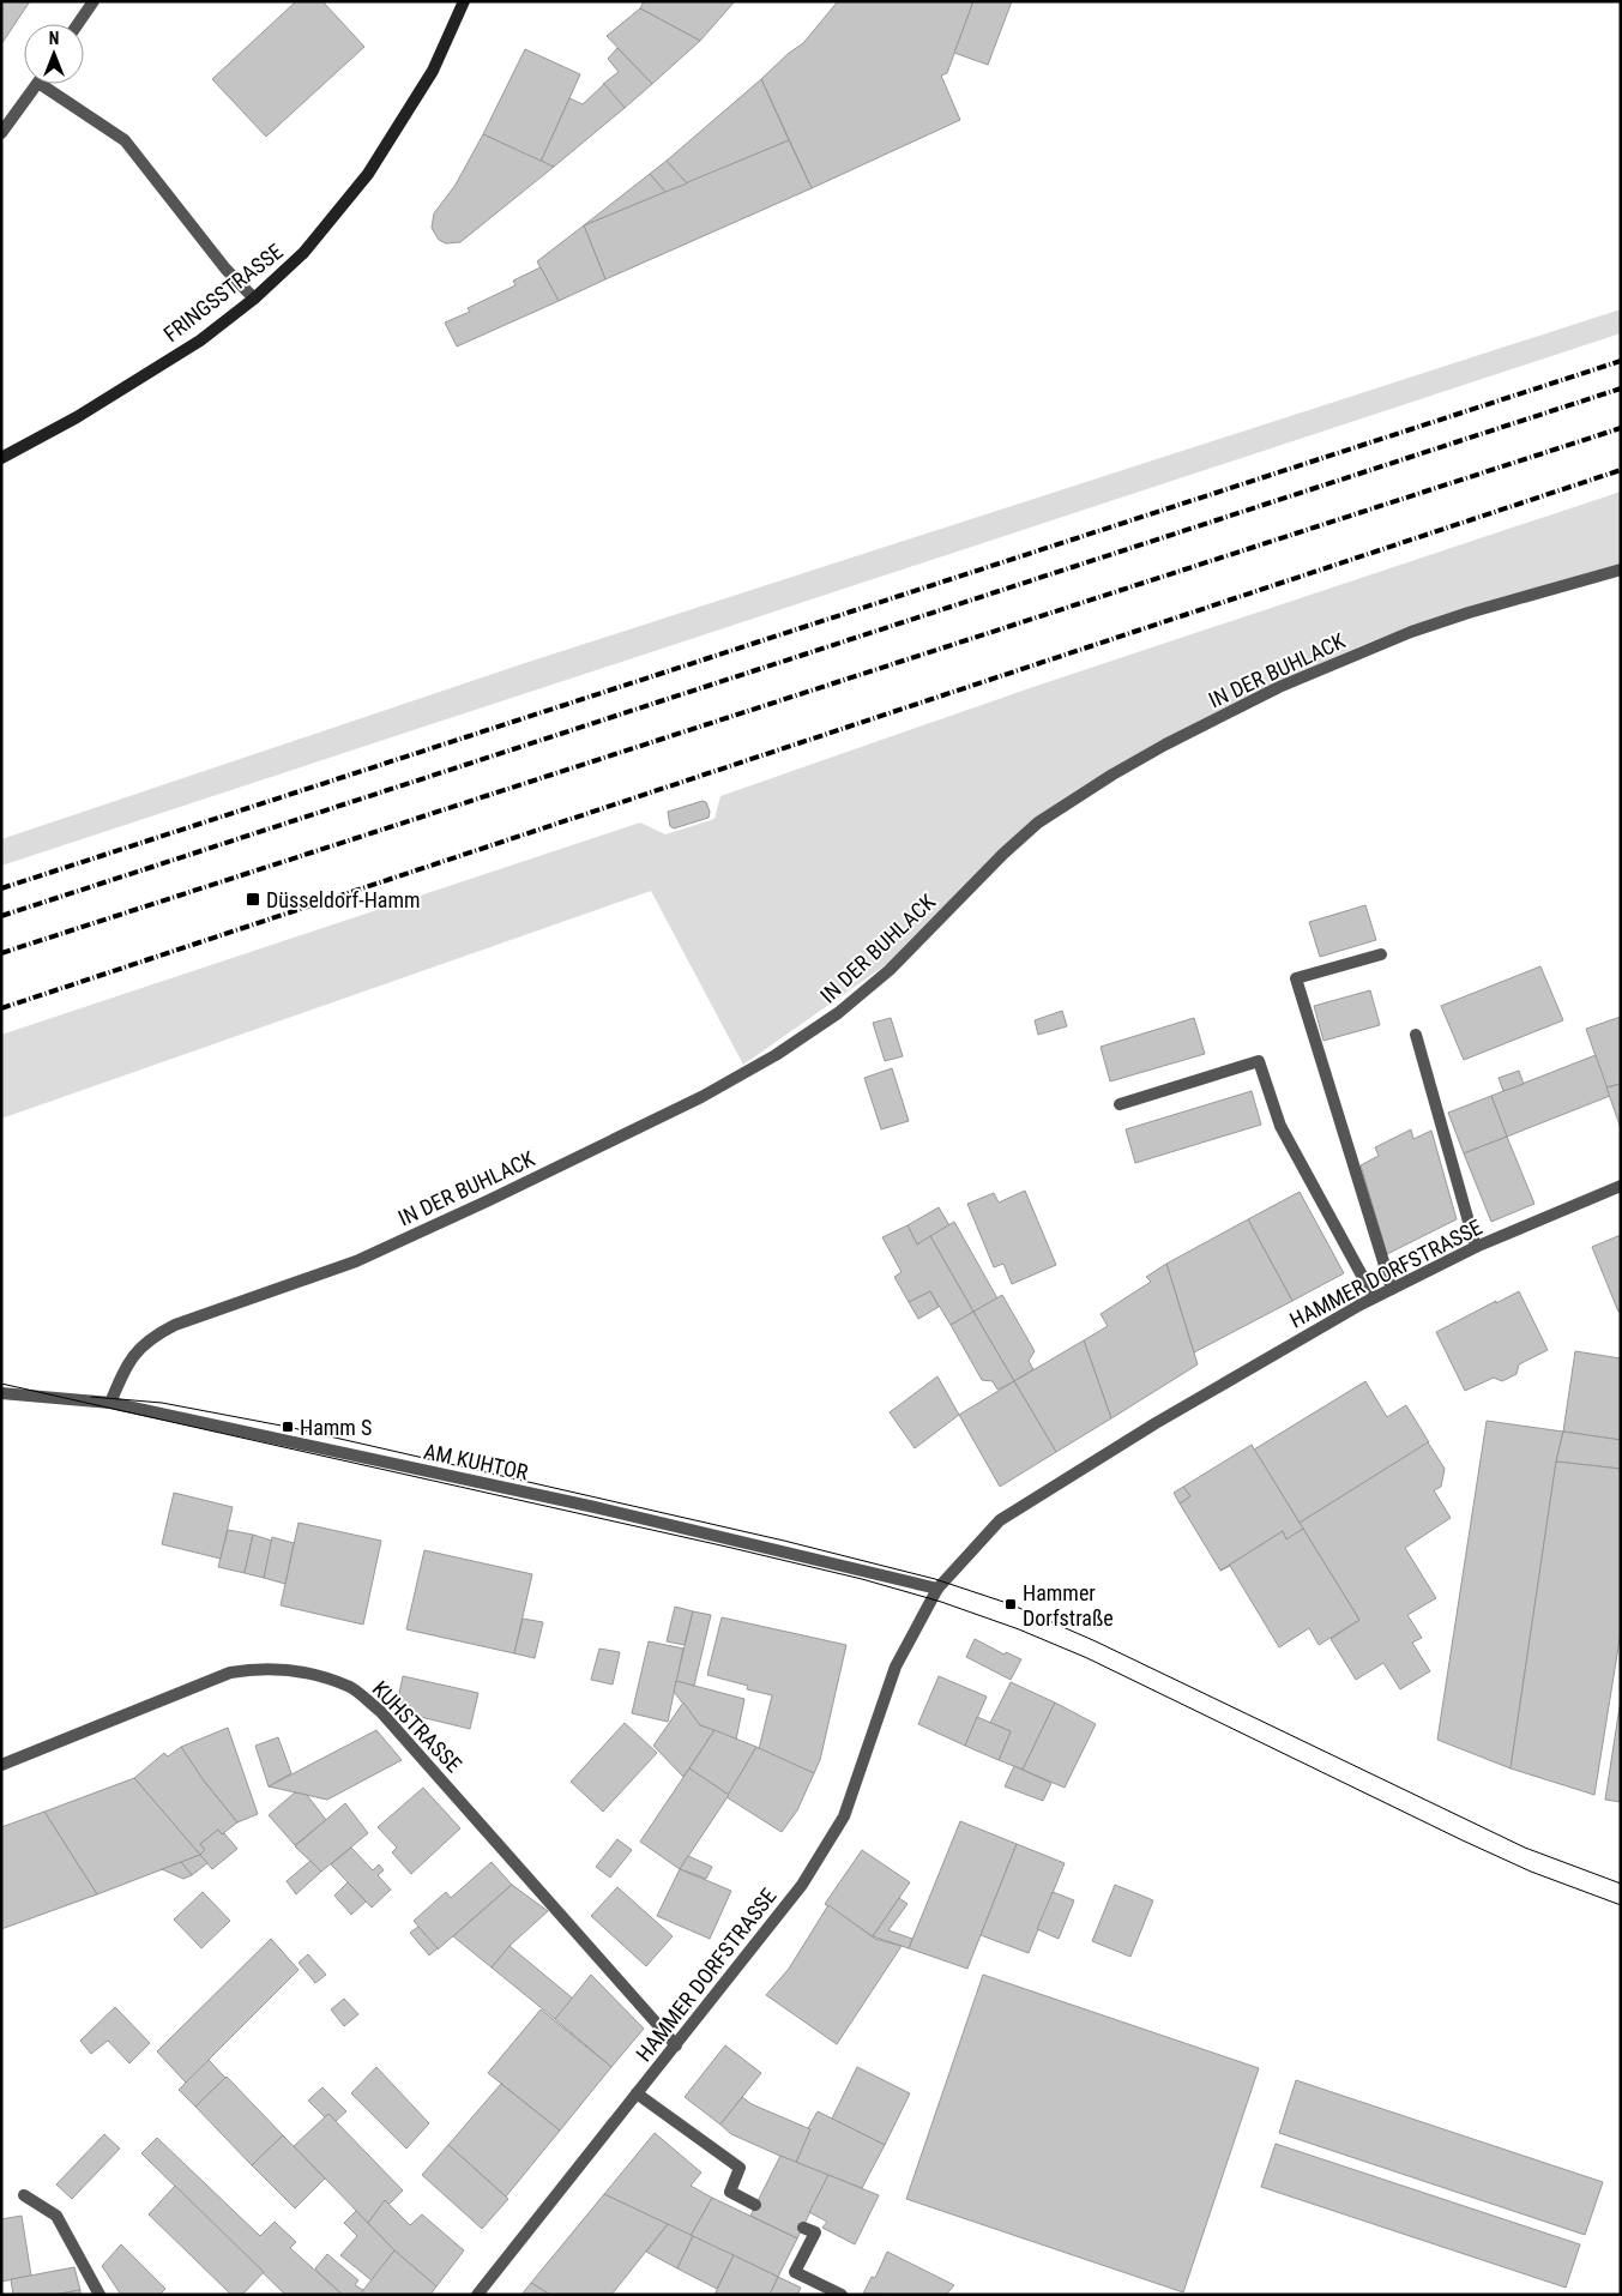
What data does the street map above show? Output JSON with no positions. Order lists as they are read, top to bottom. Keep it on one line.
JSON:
{"streets":{"street":["FRINGSSTRASSE","IN DER BUHLACK","HAMMER DORFSTRASSE","AM KUHTOR","KUHSTRASSE"]},"crossings":[["IN DER BUHLACK","AM KUHTOR"],["HAMMER DORFSTRASSE","AM KUHTOR"],["HAMMER DORFSTRASSE","KUHSTRASSE"]],"places":{"transit":["Düsseldorf-Hamm","Hamm S","Hammer Dorfstraße"]},"north":"top"}
